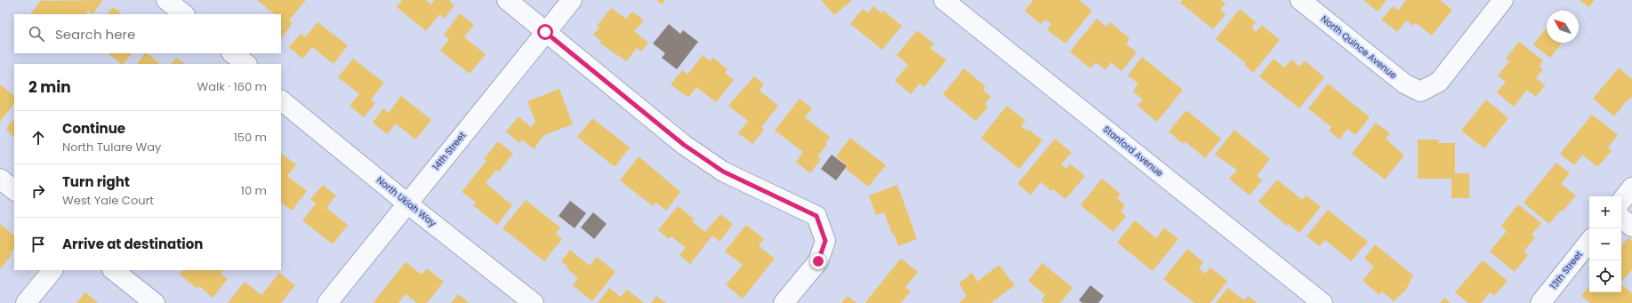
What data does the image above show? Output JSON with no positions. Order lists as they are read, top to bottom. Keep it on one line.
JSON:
{"streets":{"street":["North Quince Avenue","14th Street","Stanford Avenue","North Ukiah Way","13th Street"]},"crossings":[["14th Street","North Ukiah Way"]],"north":"top left","page":{"search":"Search here","heading":["2 min","Walk · 160 m"],"list":[["Continue","North Tulare Way","150 m"],["Turn right","West Yale Court","10 m"],"Arrive at destination"],"map_buttons":["+","−"]}}
